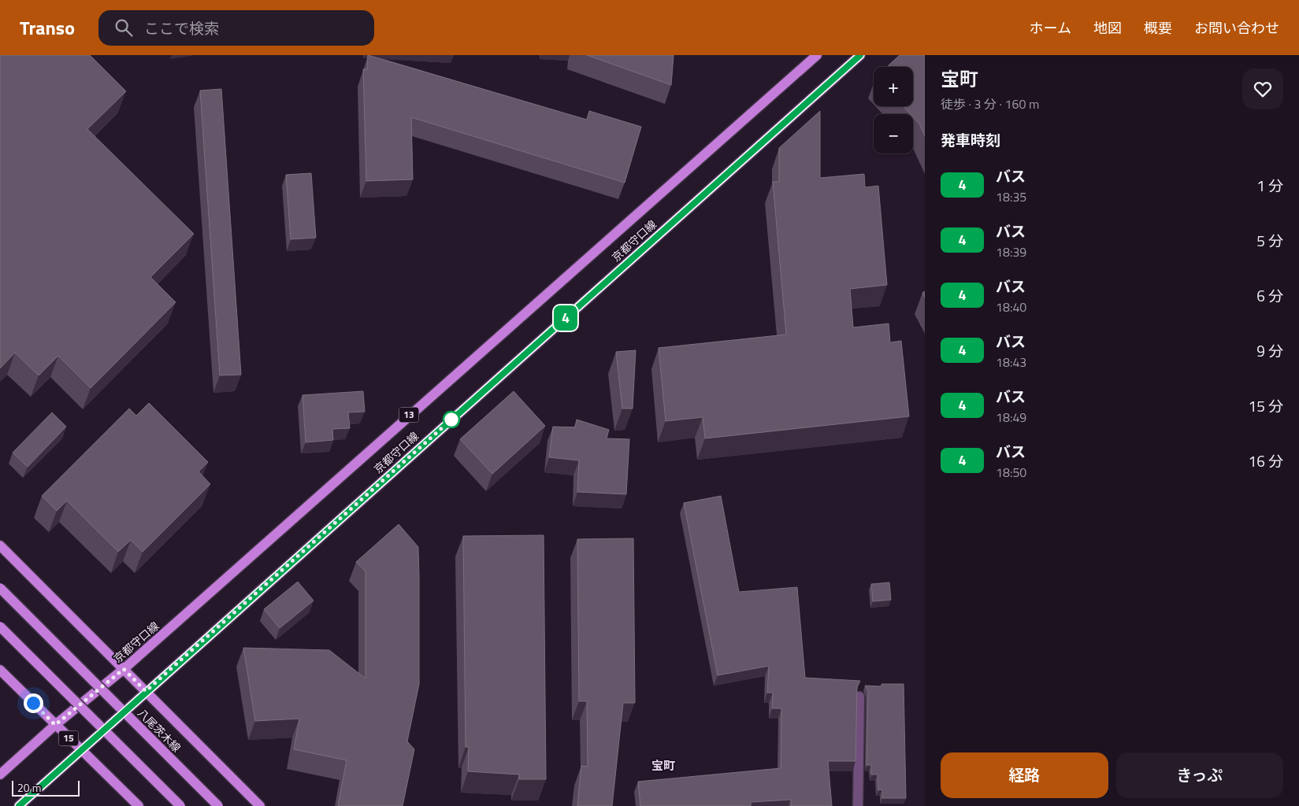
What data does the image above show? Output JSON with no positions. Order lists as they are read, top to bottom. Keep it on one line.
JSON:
{"streets":{"main road":["京都守口線","13","八尾茨木線","15"]},"crossings":[["京都守口線","15"]],"districts":["宝町"],"lines":["bus line 4"],"scale_bar":"20 m","page":{"header":"Transo","search":"ここで検索","nav":["ホーム","地図","概要","お問い合わせ"],"on_map":"4","heading":[["宝町","徒歩 · 3 分 · 160 m"],"発車時刻"],"map_buttons":["+","−"],"list":[{"mark":"4","name":"バス","note":"18:35","value":"1 分"},{"mark":"4","name":"バス","note":"18:39","value":"5 分"},{"mark":"4","name":"バス","note":"18:40","value":"6 分"},{"mark":"4","name":"バス","note":"18:43","value":"9 分"},{"mark":"4","name":"バス","note":"18:49","value":"15 分"},{"mark":"4","name":"バス","note":"18:50","value":"16 分"}],"buttons":["経路","きっぷ"],"scale":"20 m"}}
